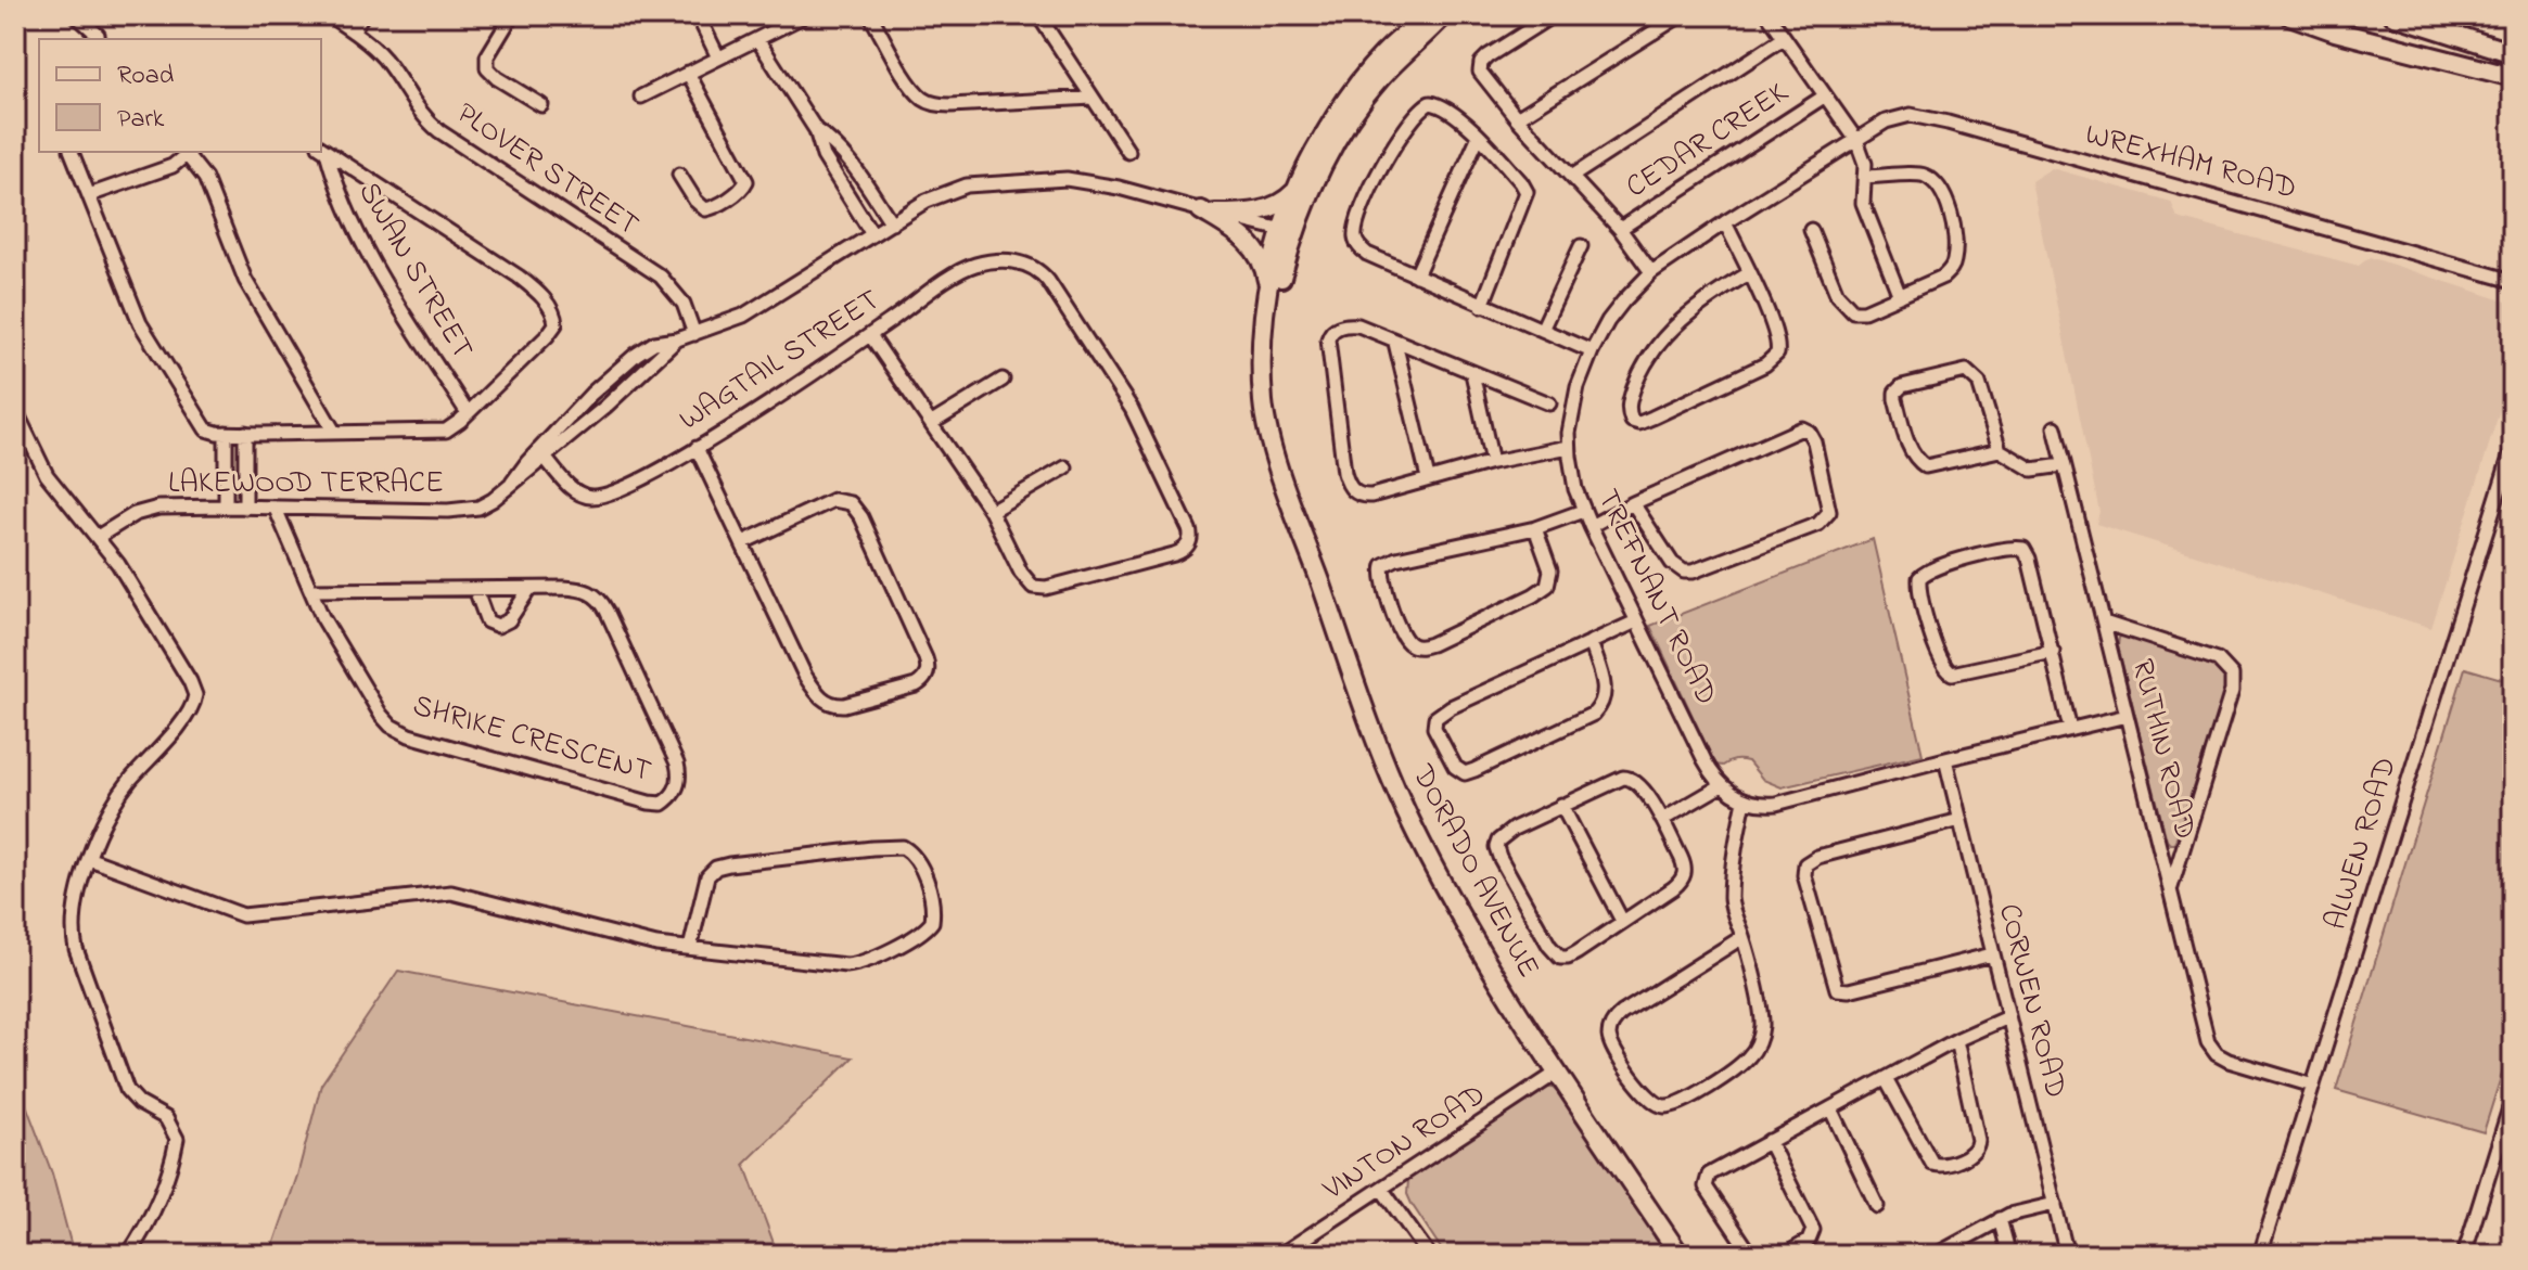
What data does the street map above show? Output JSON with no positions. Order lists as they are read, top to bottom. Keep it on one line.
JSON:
{"streets":{"street":["CEDAR CREEK","WREXHAM ROAD","PLOVER STREET","SWAN STREET","WAGTAIL STREET","LAKEWOOD TERRACE","TREFNANT ROAD","SHRIKE CRESCENT","RUTHIN ROAD","ALWEN ROAD","DORADO AVENUE","CORWEN ROAD","VINTON ROAD"]},"crossings":[["CEDAR CREEK","WREXHAM ROAD"],["CEDAR CREEK","TREFNANT ROAD"],["WREXHAM ROAD","TREFNANT ROAD"],["PLOVER STREET","LAKEWOOD TERRACE"],["WAGTAIL STREET","LAKEWOOD TERRACE"],["LAKEWOOD TERRACE","SHRIKE CRESCENT"],["LAKEWOOD TERRACE","DORADO AVENUE"],["RUTHIN ROAD","ALWEN ROAD"],["DORADO AVENUE","VINTON ROAD"]],"legend":["Road","Park"]}
